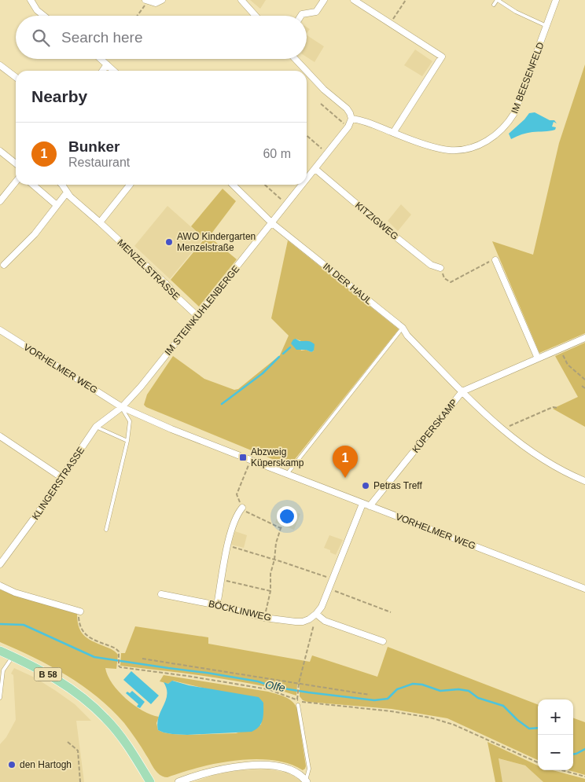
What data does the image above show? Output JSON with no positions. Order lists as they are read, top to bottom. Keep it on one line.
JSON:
{"streets":{"main road":["B 58"],"street":["IM BEESENFELD","KITZIGWEG","MENZELSTRASSE","IN DER HAUL","IM STEINKUHLENBERGE","VORHELMER WEG","KÜPERSKAMP","KLINGERSTRASSE","BÖCKLINWEG"]},"crossings":[["IM BEESENFELD","IM STEINKUHLENBERGE"],["KITZIGWEG","IM STEINKUHLENBERGE"],["MENZELSTRASSE","IM STEINKUHLENBERGE"],["IN DER HAUL","IM STEINKUHLENBERGE"],["IN DER HAUL","KÜPERSKAMP"],["IM STEINKUHLENBERGE","VORHELMER WEG"],["IM STEINKUHLENBERGE","KLINGERSTRASSE"],["VORHELMER WEG","KÜPERSKAMP"],["VORHELMER WEG","KLINGERSTRASSE"]],"water":["Olfe"],"places":{"other":["AWO Kindergarten Menzelstraße","Petras Treff","den Hartogh"],"transit":["Abzweig Küperskamp"]},"page":{"search":"Search here","heading":"Nearby","list":[{"mark":"1","name":"Bunker","note":"Restaurant","value":"60 m"}],"pins":"1","map_buttons":["+","−"]}}
